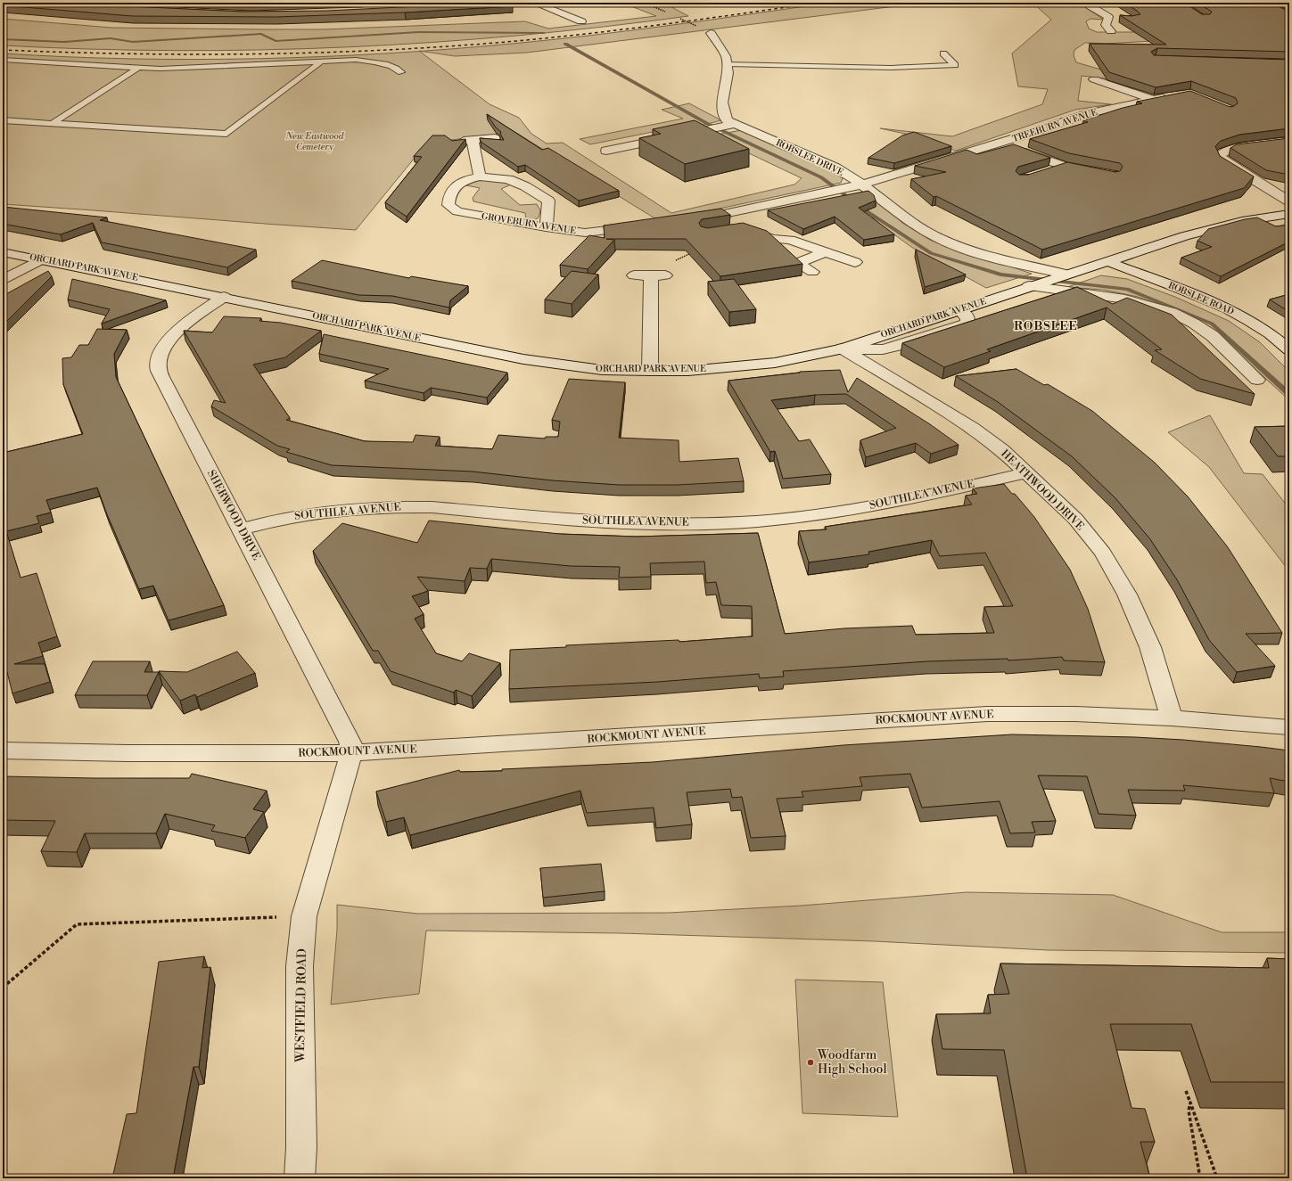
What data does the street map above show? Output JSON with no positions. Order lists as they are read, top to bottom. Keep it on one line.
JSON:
{"streets":{"street":["TREEBURN AVENUE","ROBSLEE DRIVE","GROVEBURN AVENUE","ORCHARD PARK AVENUE","ROBSLEE ROAD","HEATHWOOD DRIVE","SOUTHLEA AVENUE","SHERWOOD DRIVE","ROCKMOUNT AVENUE","WESTFIELD ROAD"]},"crossings":[["TREEBURN AVENUE","ROBSLEE DRIVE"],["ROBSLEE DRIVE","ORCHARD PARK AVENUE"],["ORCHARD PARK AVENUE","ROBSLEE ROAD"],["ORCHARD PARK AVENUE","HEATHWOOD DRIVE"],["ORCHARD PARK AVENUE","SHERWOOD DRIVE"],["HEATHWOOD DRIVE","SOUTHLEA AVENUE"],["HEATHWOOD DRIVE","ROCKMOUNT AVENUE"],["SOUTHLEA AVENUE","SHERWOOD DRIVE"],["SHERWOOD DRIVE","ROCKMOUNT AVENUE"],["SHERWOOD DRIVE","WESTFIELD ROAD"],["ROCKMOUNT AVENUE","WESTFIELD ROAD"]],"districts":["ROBSLEE"],"parks":["New Eastwood Cemetery"],"places":["Woodfarm High School"]}
